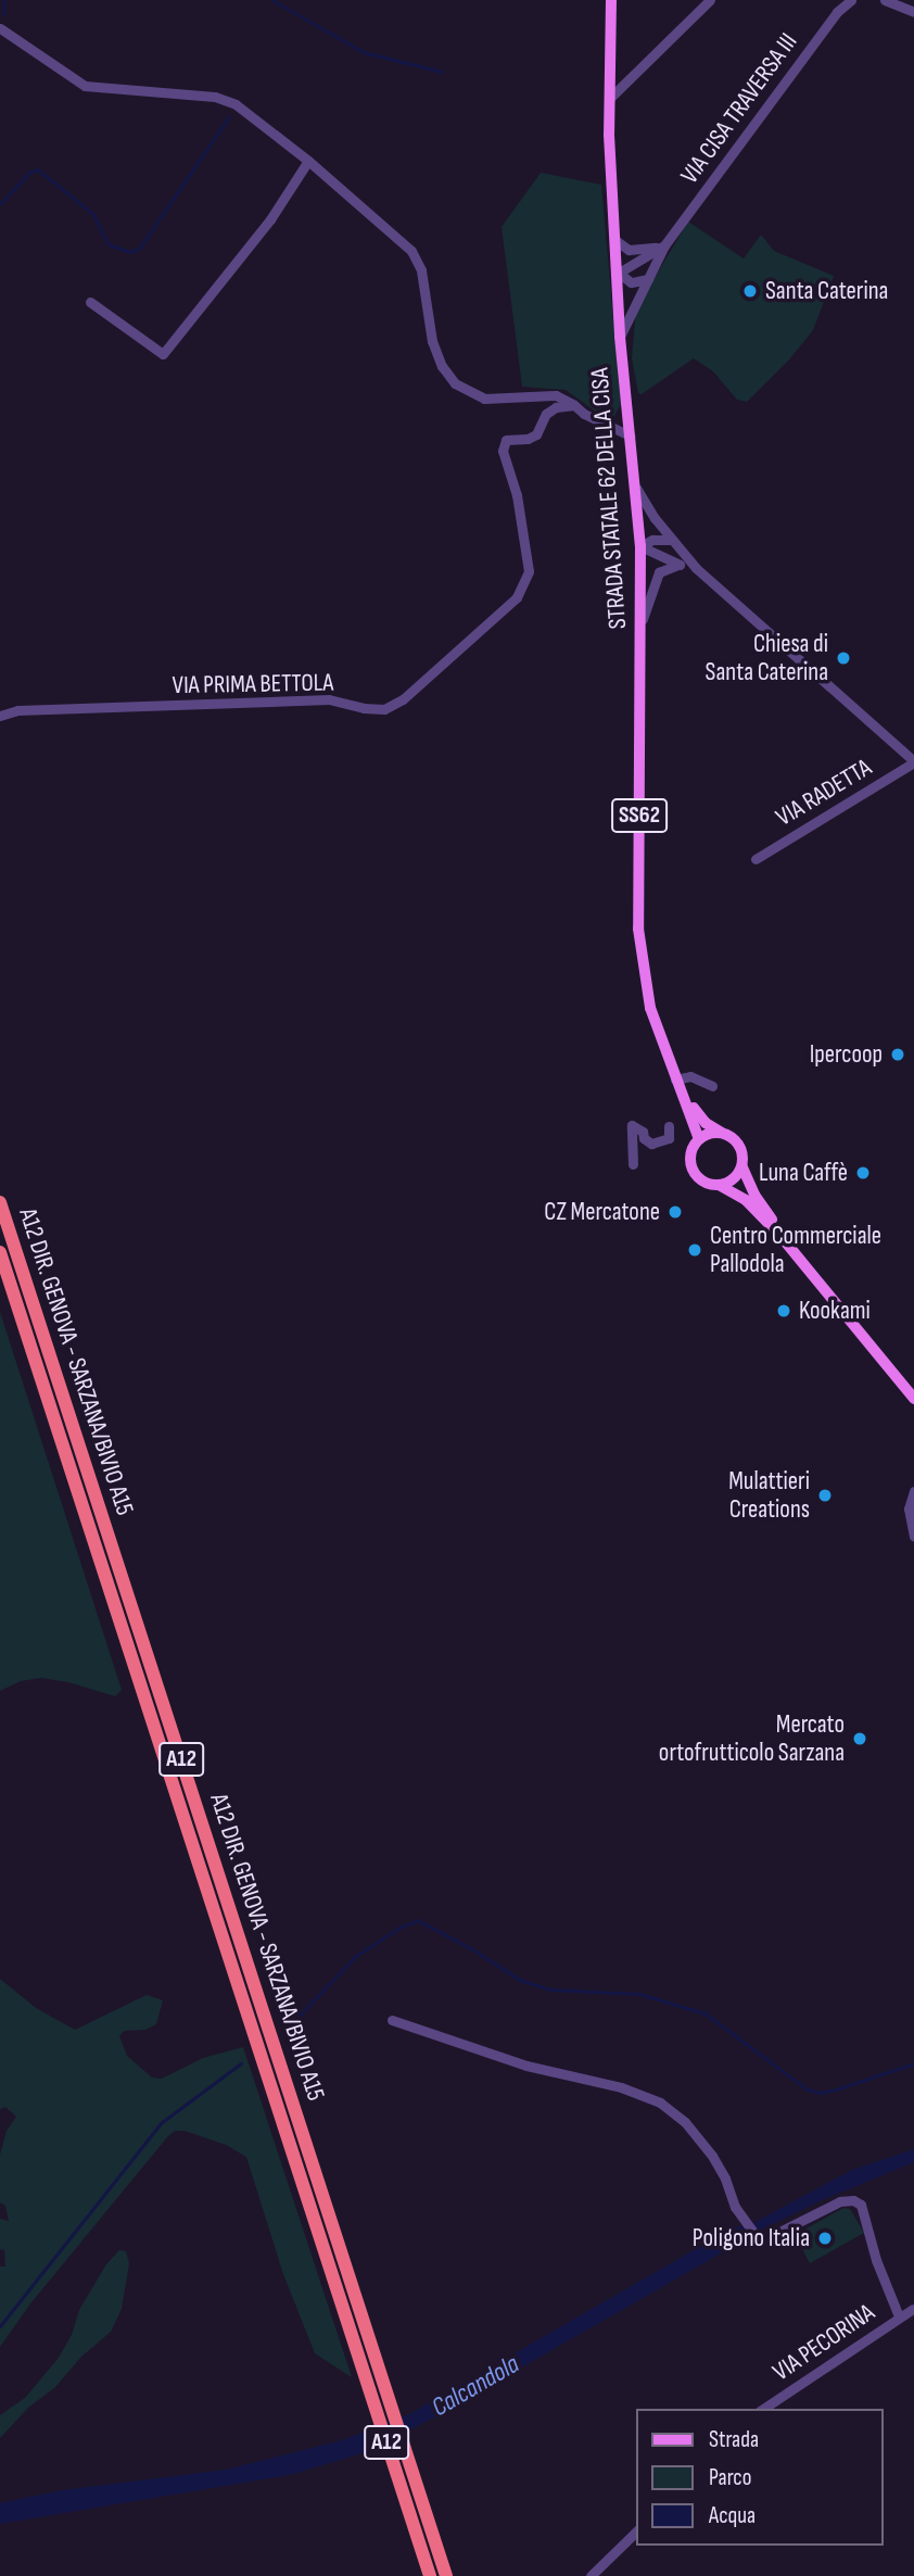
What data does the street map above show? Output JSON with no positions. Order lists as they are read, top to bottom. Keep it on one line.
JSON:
{"streets":{"highway":["A12 DIR. GENOVA - SARZANA/BIVIO A15","A12"],"main road":["STRADA STATALE 62 DELLA CISA","SS62"],"street":["VIA CISA TRAVERSA III","VIA PRIMA BETTOLA","VIA RADETTA","VIA PECORINA"]},"water":["Calcandola"],"places":["Santa Caterina","Chiesa di Santa Caterina","Ipercoop","Luna Caffè","CZ Mercatone","Centro Commerciale Pallodola","Kookami","Mulattieri Creations","Mercato ortofrutticolo Sarzana","Poligono Italia"],"legend":["Strada","Parco","Acqua"]}
